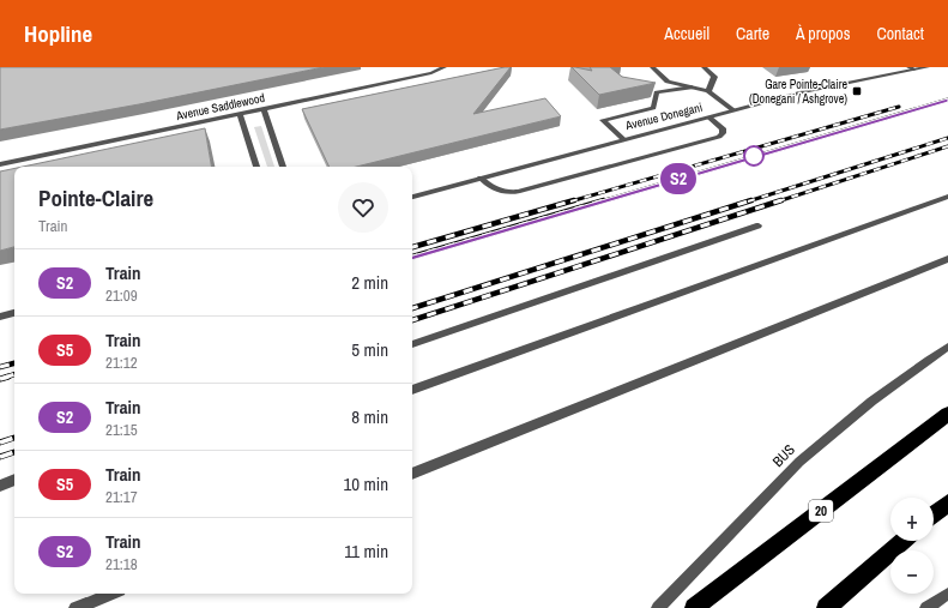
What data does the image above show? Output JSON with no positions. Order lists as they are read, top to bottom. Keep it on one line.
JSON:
{"streets":{"highway":["20"],"street":["Avenue Saddlewood","Avenue Donegani","BUS"]},"places":{"transit":["Gare Pointe-Claire (Donegani / Ashgrove)"]},"page":{"header":"Hopline","nav":["Accueil","Carte","À propos","Contact"],"on_map":"S2","heading":["Pointe-Claire","Train"],"list":[{"mark":"S2","name":"Train","note":"21:09","value":"2 min"},{"mark":"S5","name":"Train","note":"21:12","value":"5 min"},{"mark":"S2","name":"Train","note":"21:15","value":"8 min"},{"mark":"S5","name":"Train","note":"21:17","value":"10 min"},{"mark":"S2","name":"Train","note":"21:18","value":"11 min"}],"map_buttons":["+","−"]}}
